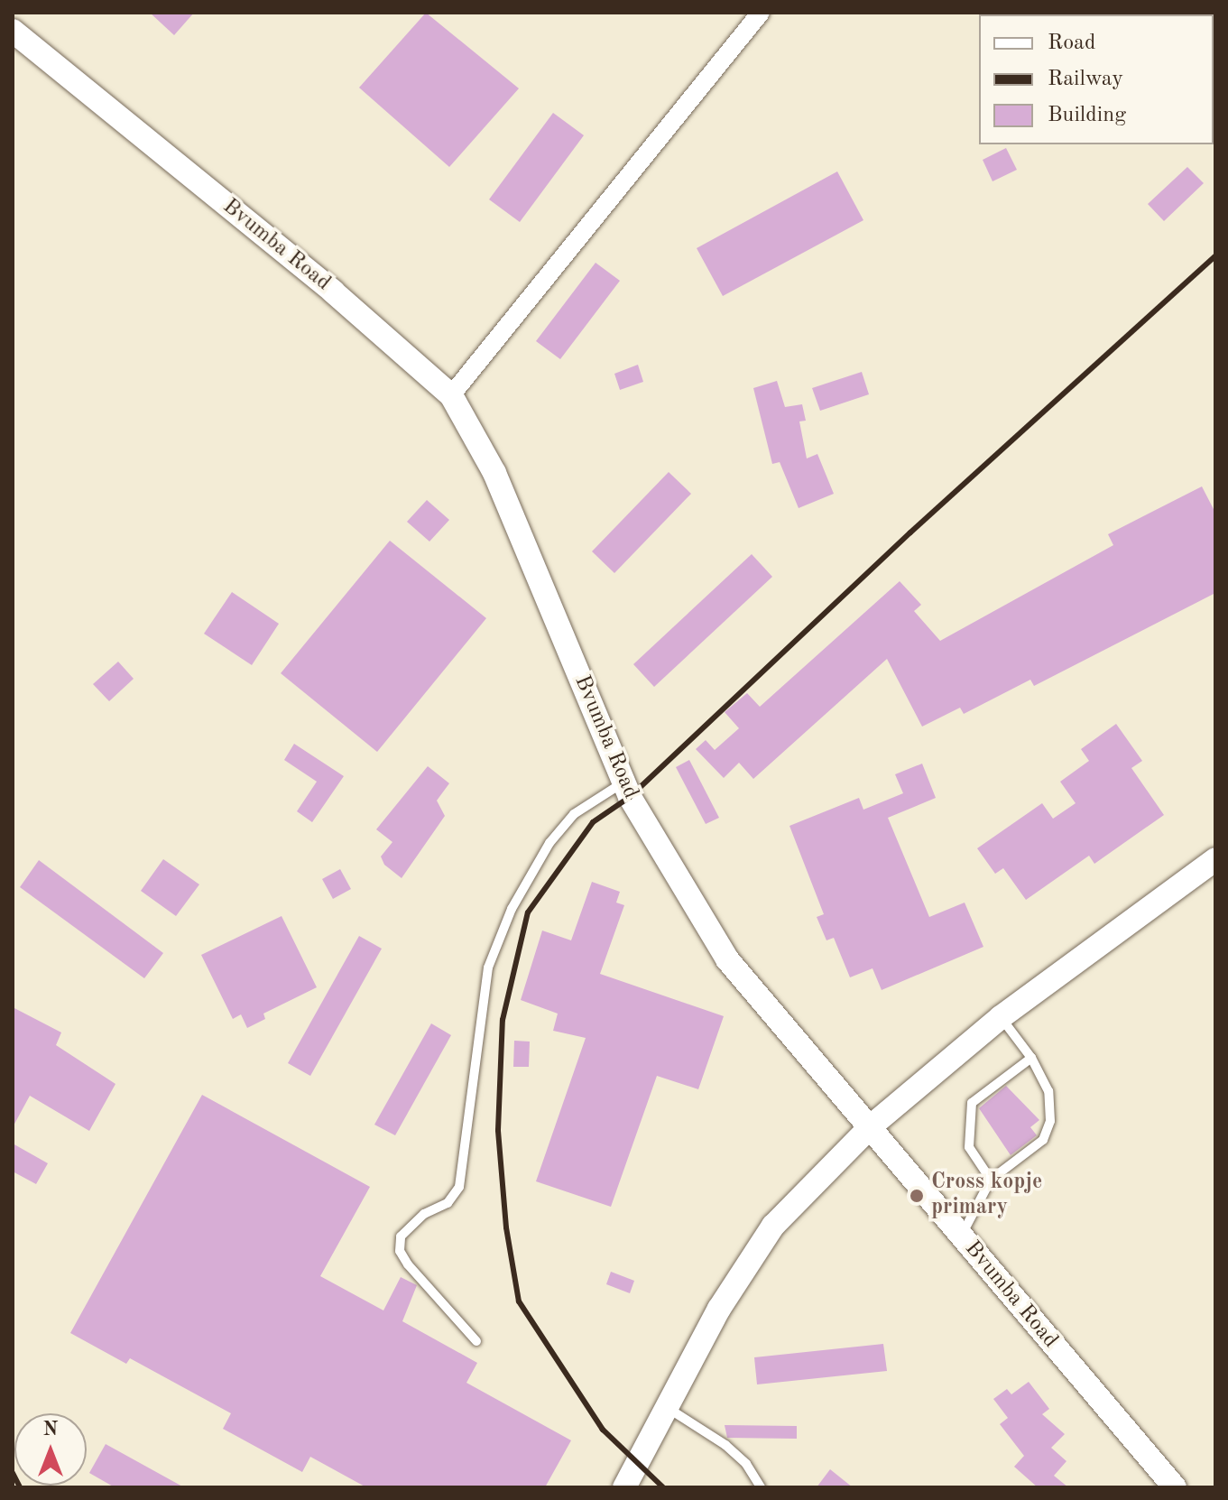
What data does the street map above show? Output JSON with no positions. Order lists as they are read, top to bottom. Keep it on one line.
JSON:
{"streets":{"street":["Bvumba Road"]},"places":["Cross kopje primary"],"legend":["Road","Railway","Building"],"north":"top"}
